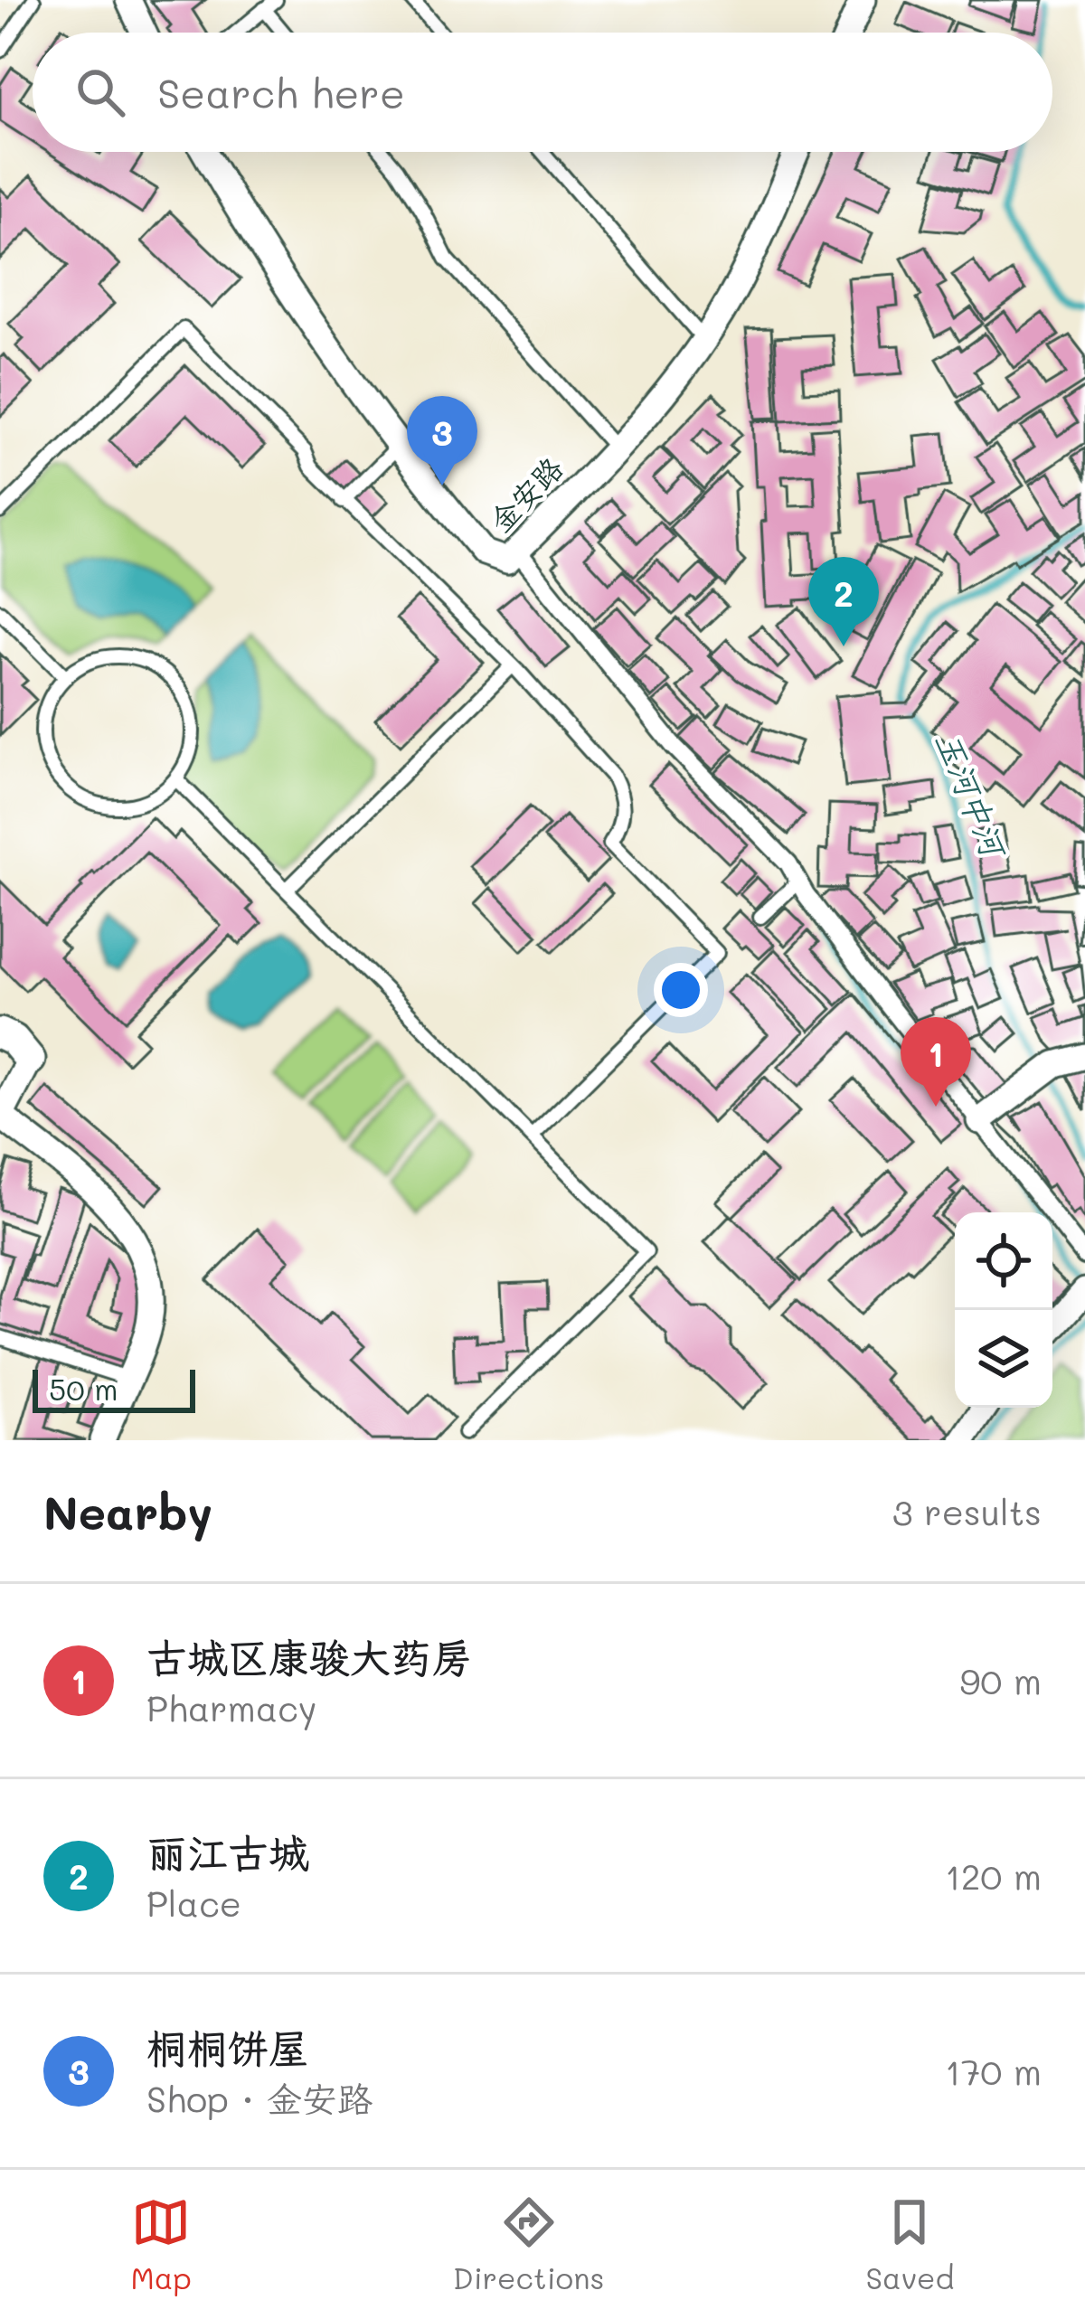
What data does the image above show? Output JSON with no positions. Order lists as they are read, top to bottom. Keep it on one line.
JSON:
{"streets":{"street":["金安路"]},"water":["玉河中河"],"scale_bar":"50 m","page":{"search":"Search here","pins":["3","2","1"],"scale":"50 m","heading":["Nearby","3 results"],"list":[{"mark":"1","name":"古城区康骏大药房","note":"Pharmacy","value":"90 m"},{"mark":"2","name":"丽江古城","note":"Place","value":"120 m"},{"mark":"3","name":"桐桐饼屋","note":"Shop · 金安路","value":"170 m"}],"nav":["Map","Directions","Saved"]}}
